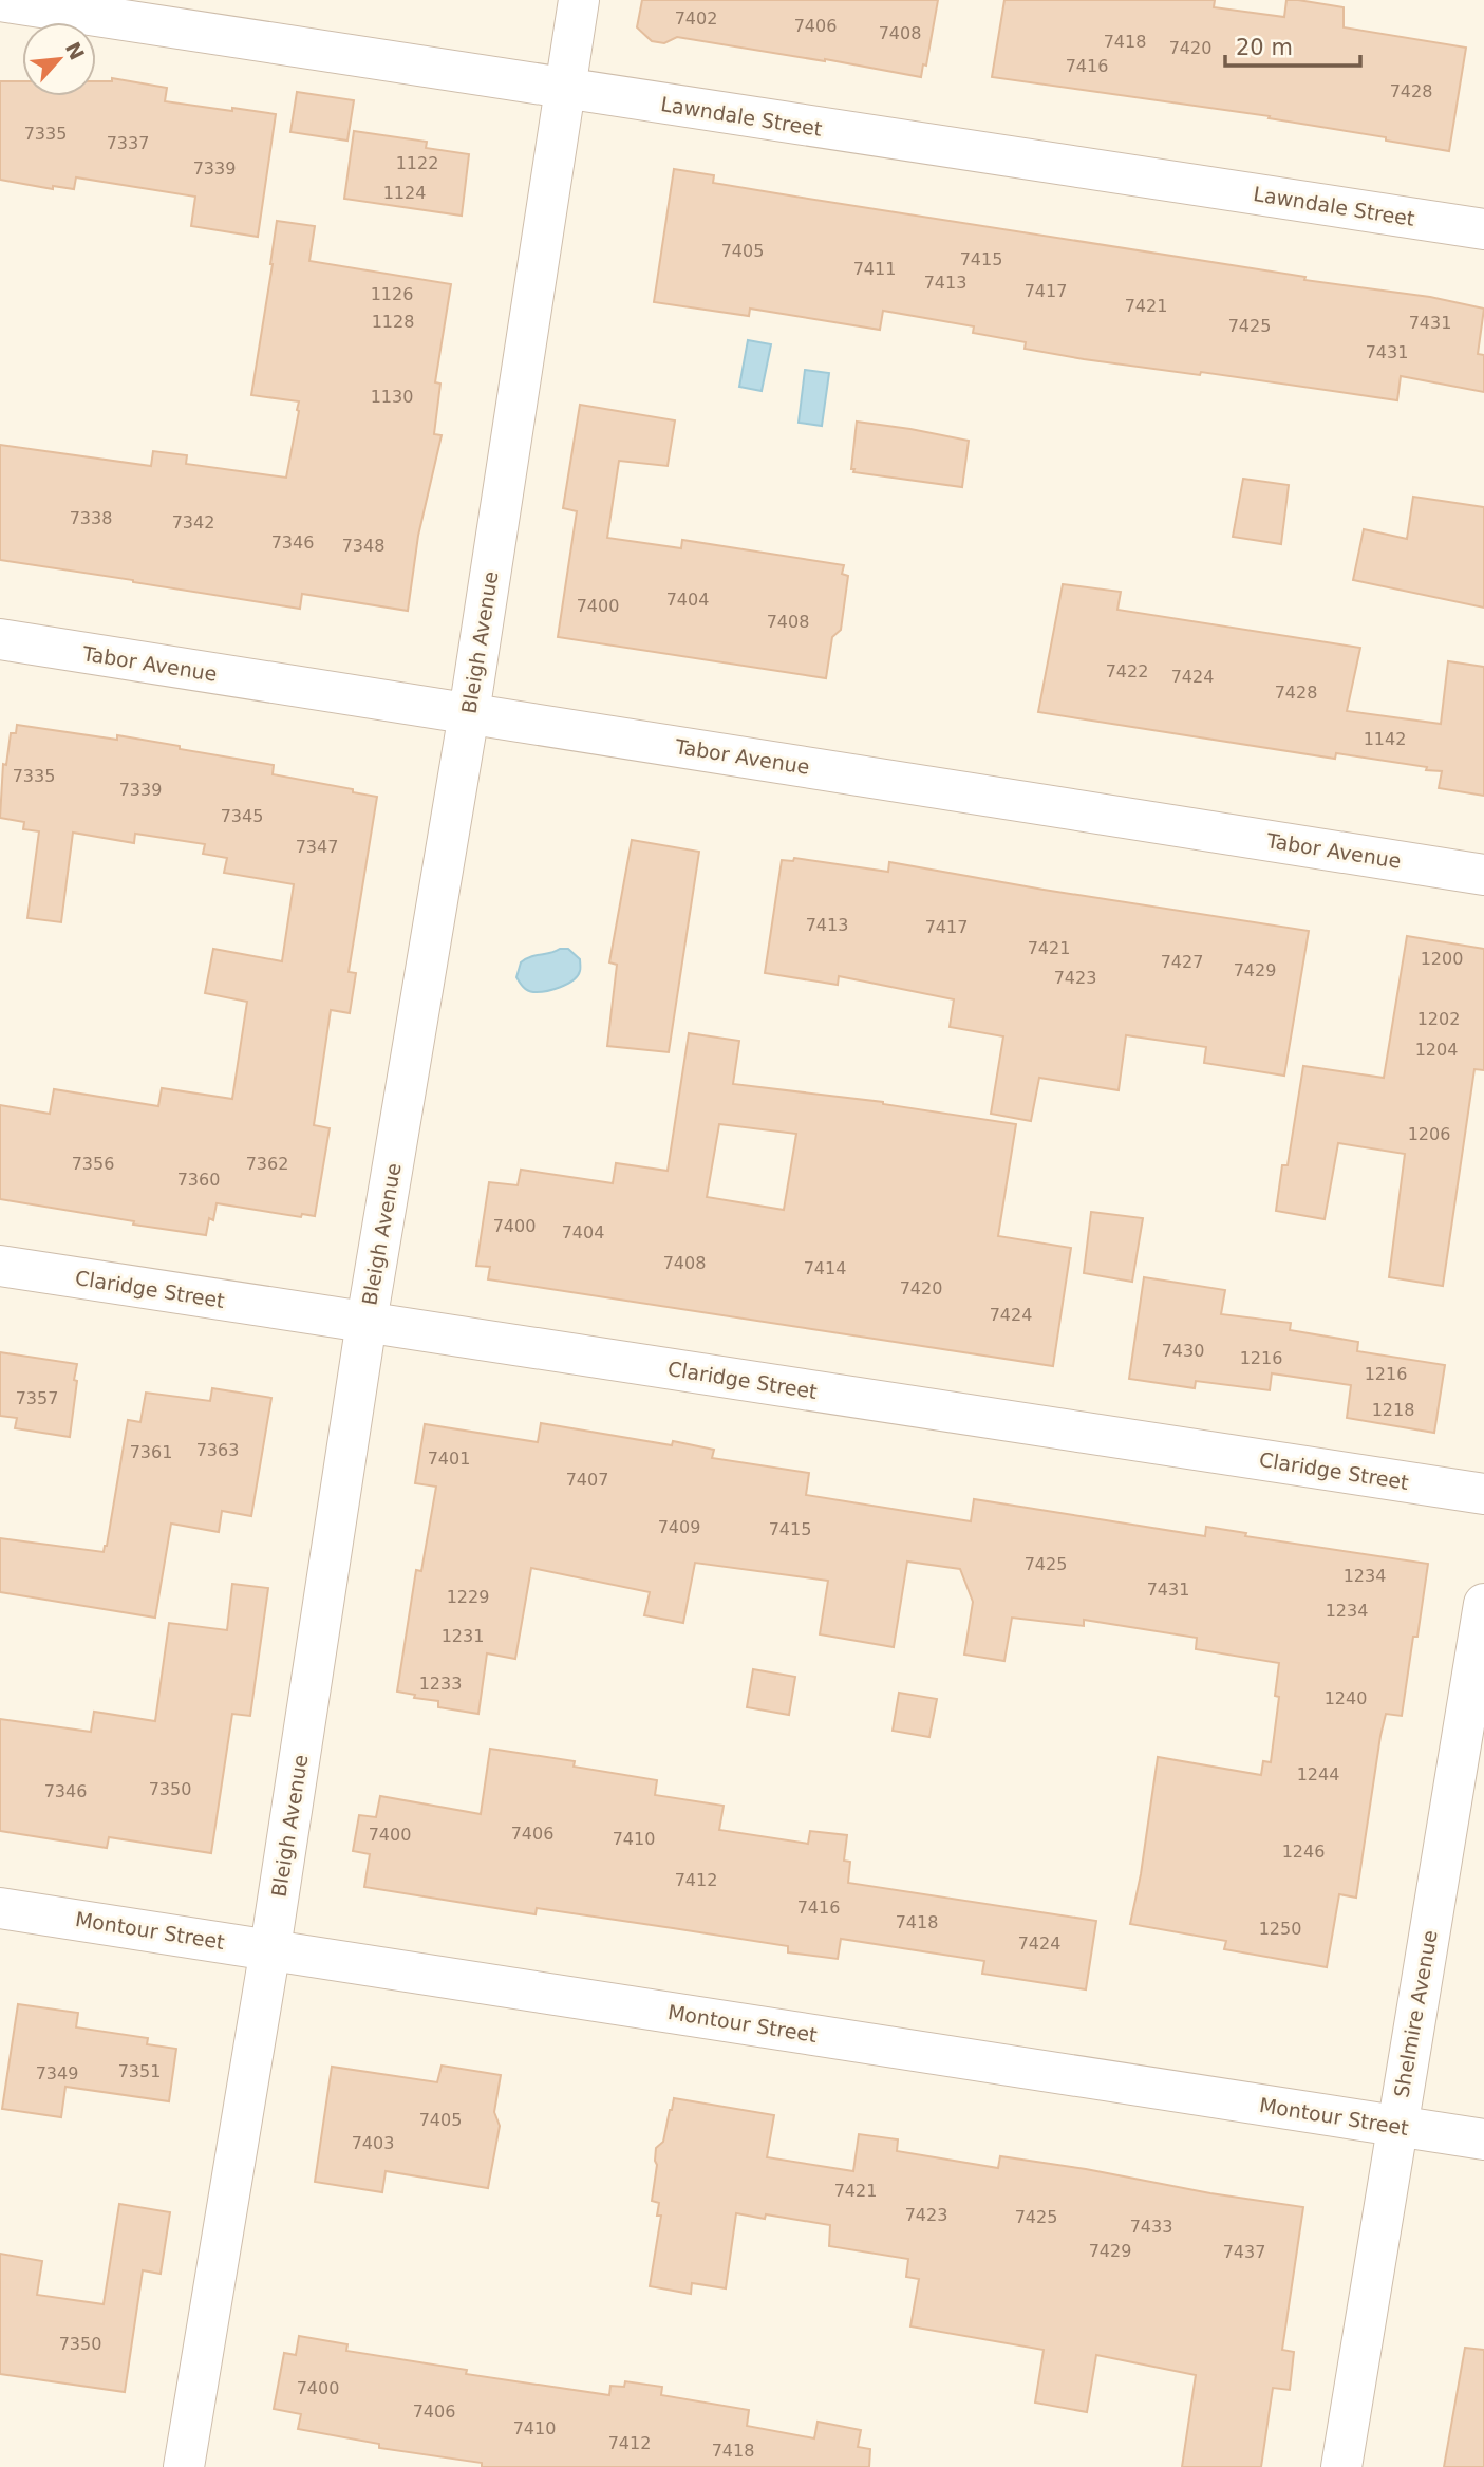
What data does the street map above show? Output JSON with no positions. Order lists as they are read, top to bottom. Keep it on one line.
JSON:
{"streets":{"street":["Lawndale Street","Bleigh Avenue","Tabor Avenue","Claridge Street","Montour Street","Shelmire Avenue"]},"crossings":[["Lawndale Street","Bleigh Avenue"],["Bleigh Avenue","Tabor Avenue"],["Bleigh Avenue","Claridge Street"],["Bleigh Avenue","Montour Street"],["Montour Street","Shelmire Avenue"]],"house_numbers":["7402","7406","7408","7418","7420","7416","7428","7335","7337","1122","7339","1124","7405","7415","7411","7413","7417","1126","7421","1128","7431","7425","7431","1130","7338","7342","7346","7348","7404","7400","7408","7422","7424","7428","1142","7335","7339","7345","7347","7413","7417","7421","1200","7427","7429","7423","1202","1204","1206","7356","7362","7360","7400","7404","7408","7414","7420","7424","7430","1216","1216","7357","1218","7363","7361","7401","7407","7409","7415","7425","1234","7431","1229","1234","1231","1233","1240","1244","7350","7346","7406","7400","7410","1246","7412","7416","7418","1250","7424","7351","7349","7405","7403","7421","7423","7425","7433","7429","7437","7350","7400","7406","7410","7412","7418"],"scale_bar":"20 m","north":"top right"}
